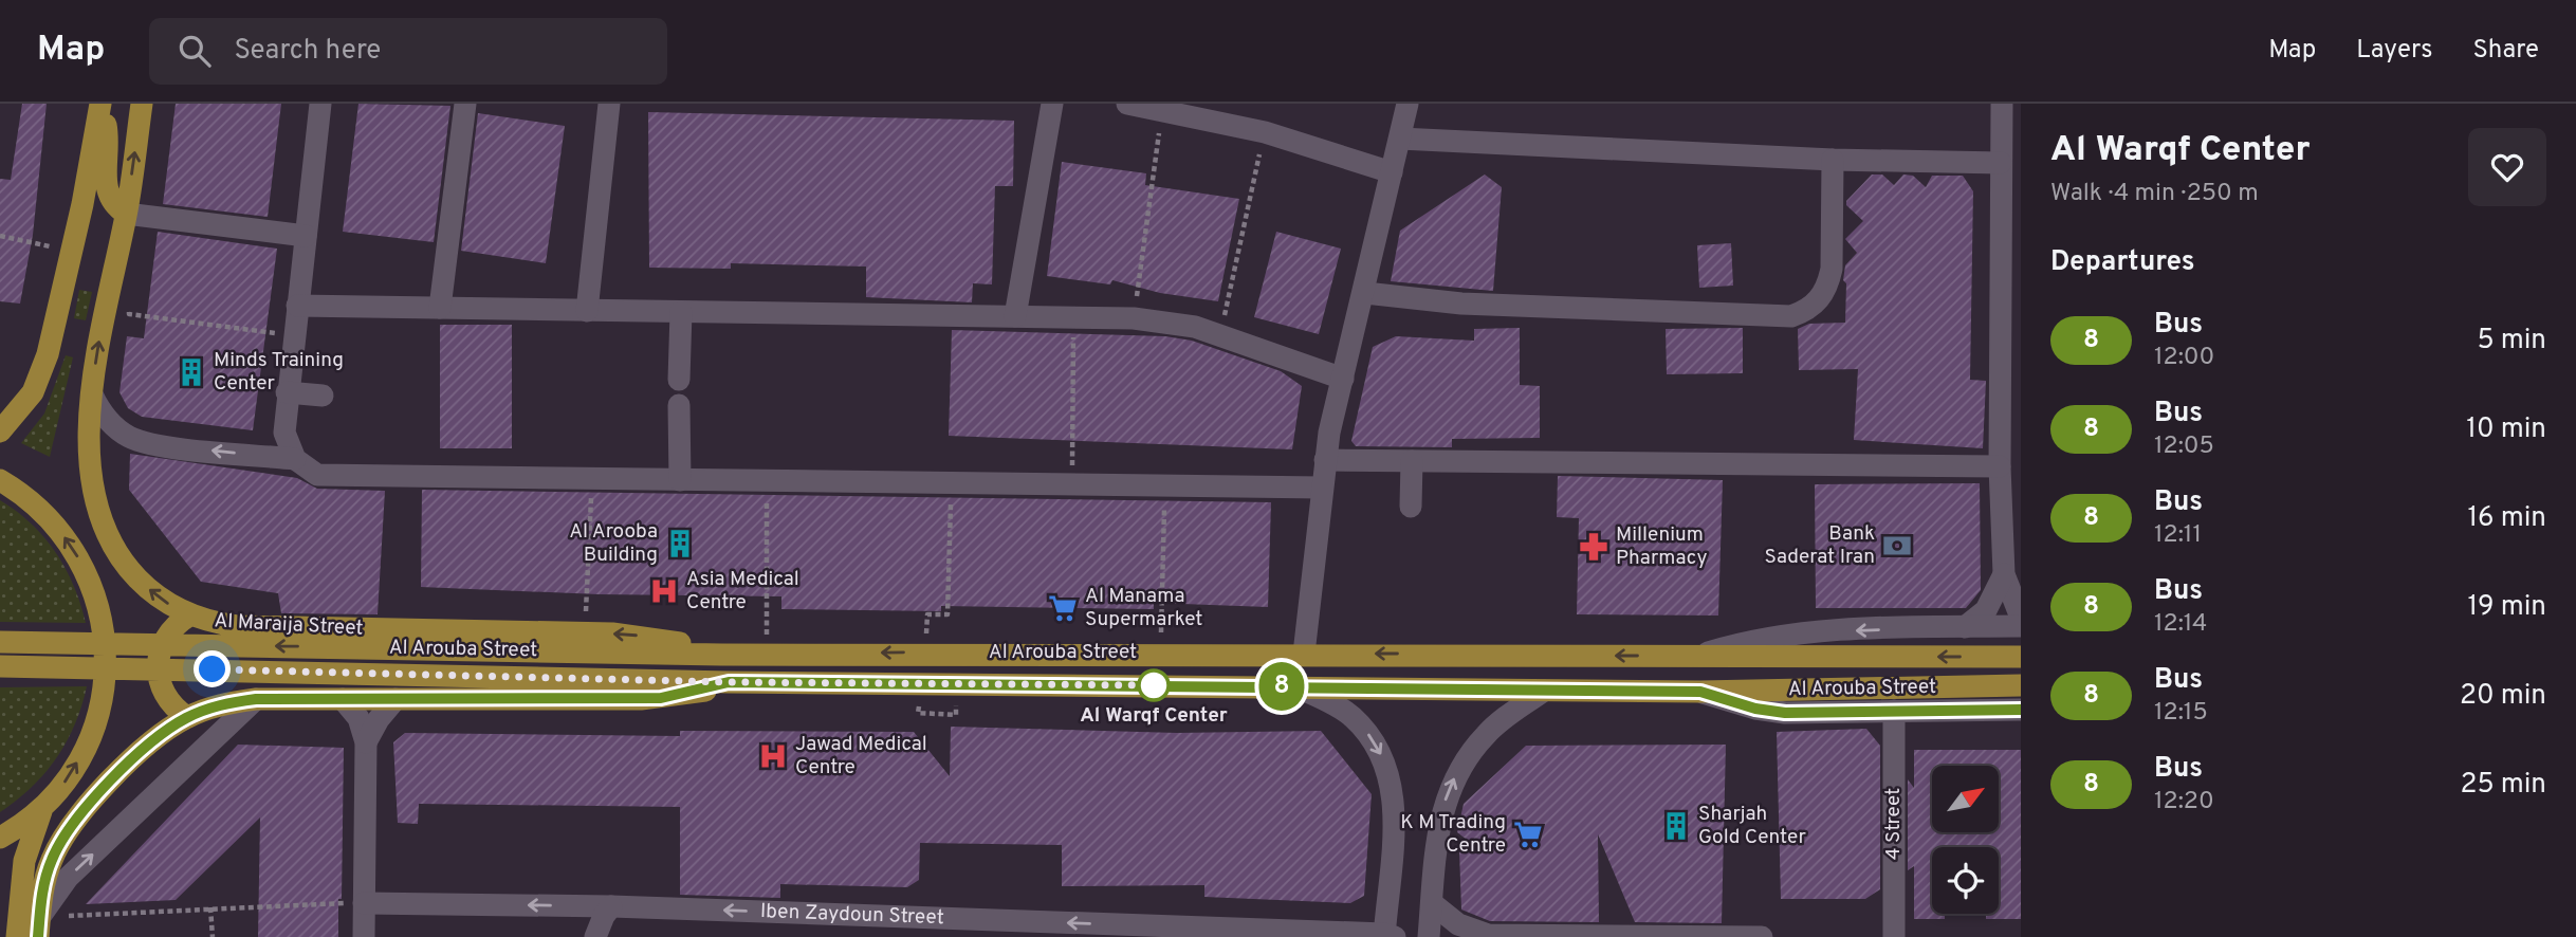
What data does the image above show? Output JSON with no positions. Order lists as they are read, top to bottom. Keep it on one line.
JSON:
{"streets":{"main road":["Al Maraija Street","Al Arouba Street"],"street":["4 Street","Iben Zaydoun Street"]},"crossings":[["Al Maraija Street","Al Arouba Street"]],"one_way":["Al Maraija Street","Iben Zaydoun Street"],"places":{"building":["Minds Training Center","Al Arooba Building","Sharjah Gold Center"],"bank":["Bank Saderat Iran"],"pharmacy":["Millenium Pharmacy"],"hospital":["Asia Medical Centre","Jawad Medical Centre"],"supermarket":["Al Manama Supermarket","K M Trading Centre"],"other":["Al Warqf Center"]},"lines":["bus line 8"],"north":"top right","page":{"header":"Map","search":"Search here","nav":["Map","Layers","Share"],"on_map":"8","heading":[["Al Warqf Center","Walk · 4 min · 250 m"],"Departures"],"list":[{"mark":"8","name":"Bus","note":"12:00","value":"5 min"},{"mark":"8","name":"Bus","note":"12:05","value":"10 min"},{"mark":"8","name":"Bus","note":"12:11","value":"16 min"},{"mark":"8","name":"Bus","note":"12:14","value":"19 min"},{"mark":"8","name":"Bus","note":"12:15","value":"20 min"},{"mark":"8","name":"Bus","note":"12:20","value":"25 min"}]}}
